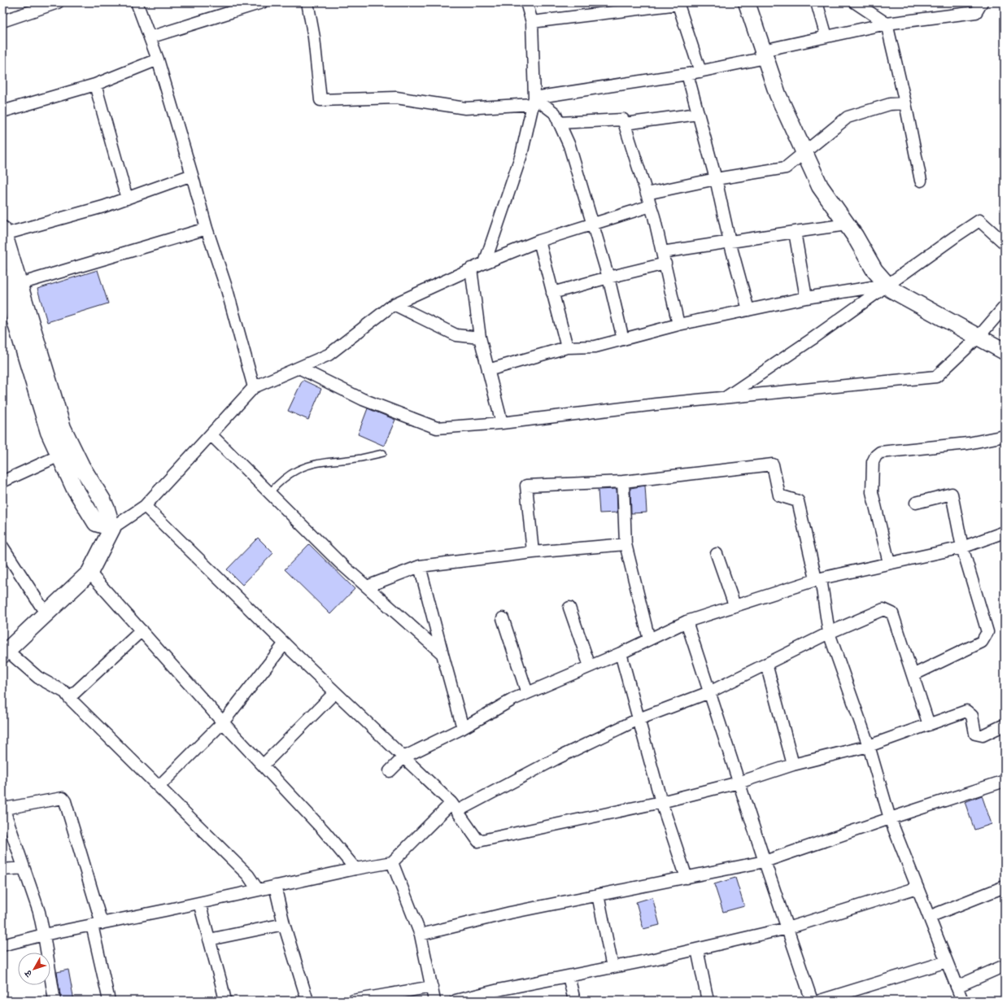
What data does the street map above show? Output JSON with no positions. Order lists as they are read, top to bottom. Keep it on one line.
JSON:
{"north":"bottom left"}
